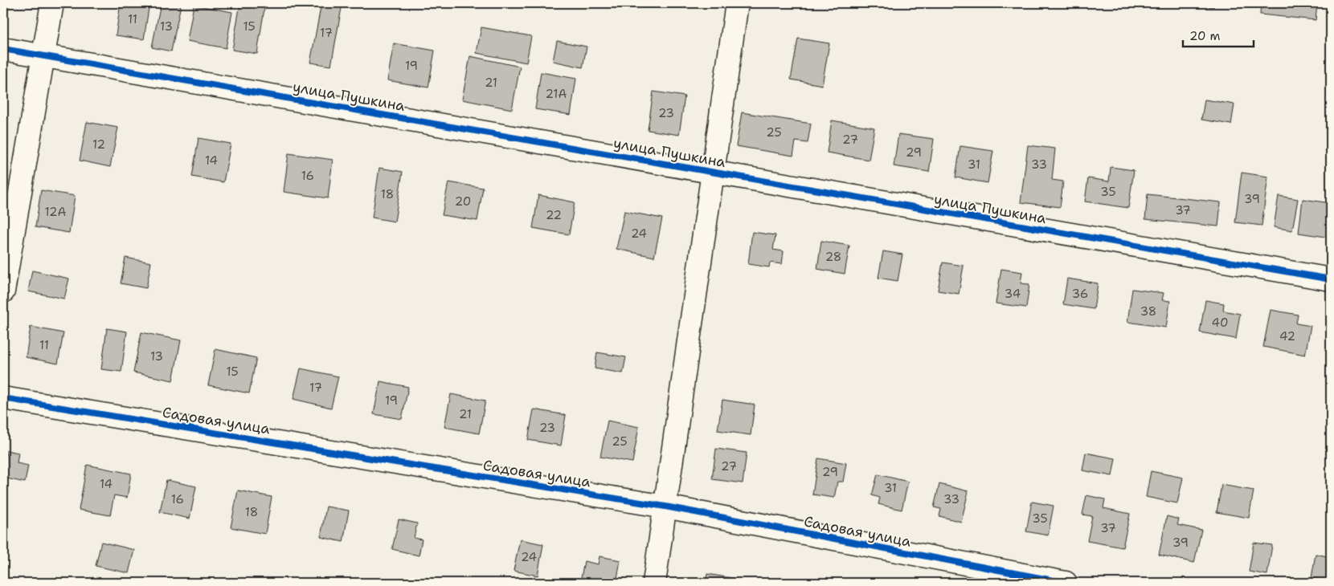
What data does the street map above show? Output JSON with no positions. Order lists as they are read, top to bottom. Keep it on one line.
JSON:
{"streets":{"street":["улица Пушкина","Садовая улица"]},"house_numbers":["11","13","15","17","19","21","21А","23","25","27","12","29","14","31","33","16","35","18","39","20","37","12А","22","24","28","34","36","38","40","42","11","13","15","17","19","21","23","25","27","29","14","31","16","33","18","35","37","39","24"],"scale_bar":"20 m"}
